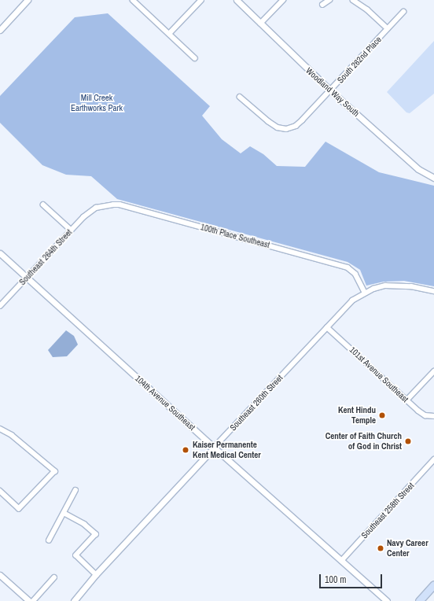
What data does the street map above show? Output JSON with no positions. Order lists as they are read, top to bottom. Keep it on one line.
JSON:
{"streets":{"street":["South 262nd Place","Woodland Way South","100th Place Southeast","Southeast 264th Street","101st Avenue Southeast","104th Avenue Southeast","Southeast 260th Street","Southeast 258th Street"]},"crossings":[["South 262nd Place","Woodland Way South"],["100th Place Southeast","Southeast 264th Street"],["100th Place Southeast","Southeast 260th Street"],["Southeast 264th Street","104th Avenue Southeast"],["101st Avenue Southeast","Southeast 260th Street"],["104th Avenue Southeast","Southeast 260th Street"],["104th Avenue Southeast","Southeast 258th Street"]],"parks":["Mill Creek Earthworks Park"],"places":["Kent Hindu Temple","Center of Faith Church of God in Christ","Kaiser Permanente Kent Medical Center","Navy Career Center"],"scale_bar":"100 m"}
